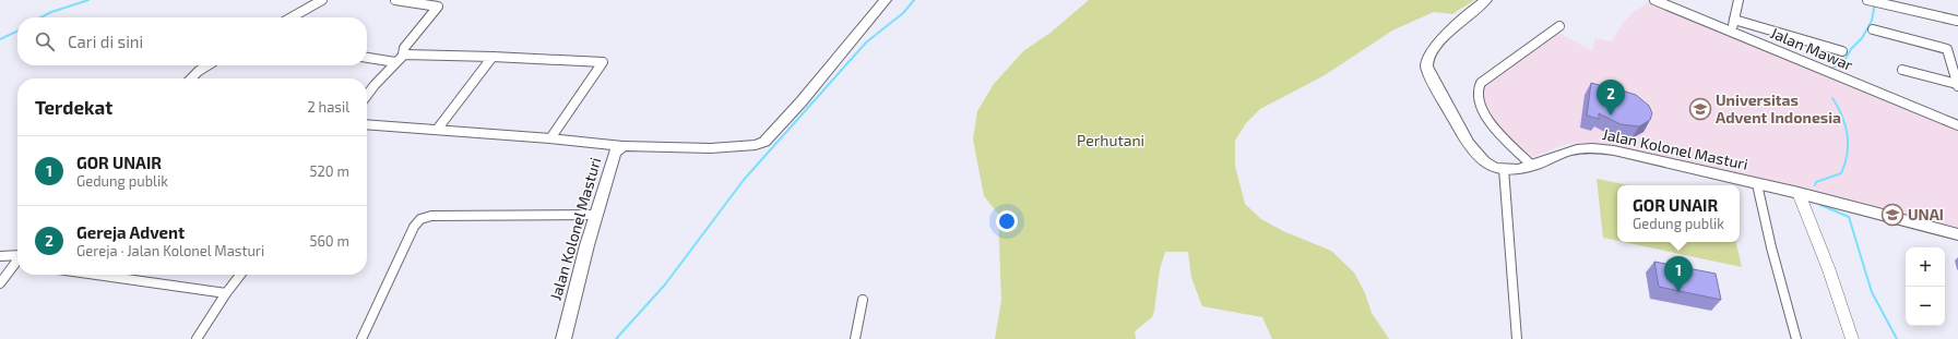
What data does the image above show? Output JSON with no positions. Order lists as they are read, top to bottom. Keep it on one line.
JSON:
{"streets":{"main road":["Jalan Kolonel Masturi"],"street":["Jalan Mawar"]},"parks":["Perhutani"],"places":{"school or university":["Universitas Advent Indonesia","UNAI"]},"page":{"search":"Cari di sini","heading":["Terdekat","2 hasil"],"pins":["2","1"],"list":[{"mark":"1","name":"GOR UNAIR","note":"Gedung publik","value":"520 m"},{"mark":"2","name":"Gereja Advent","note":"Gereja · Jalan Kolonel Masturi","value":"560 m"}],"popup":["GOR UNAIR","Gedung publik"],"map_buttons":["+","−"]}}
